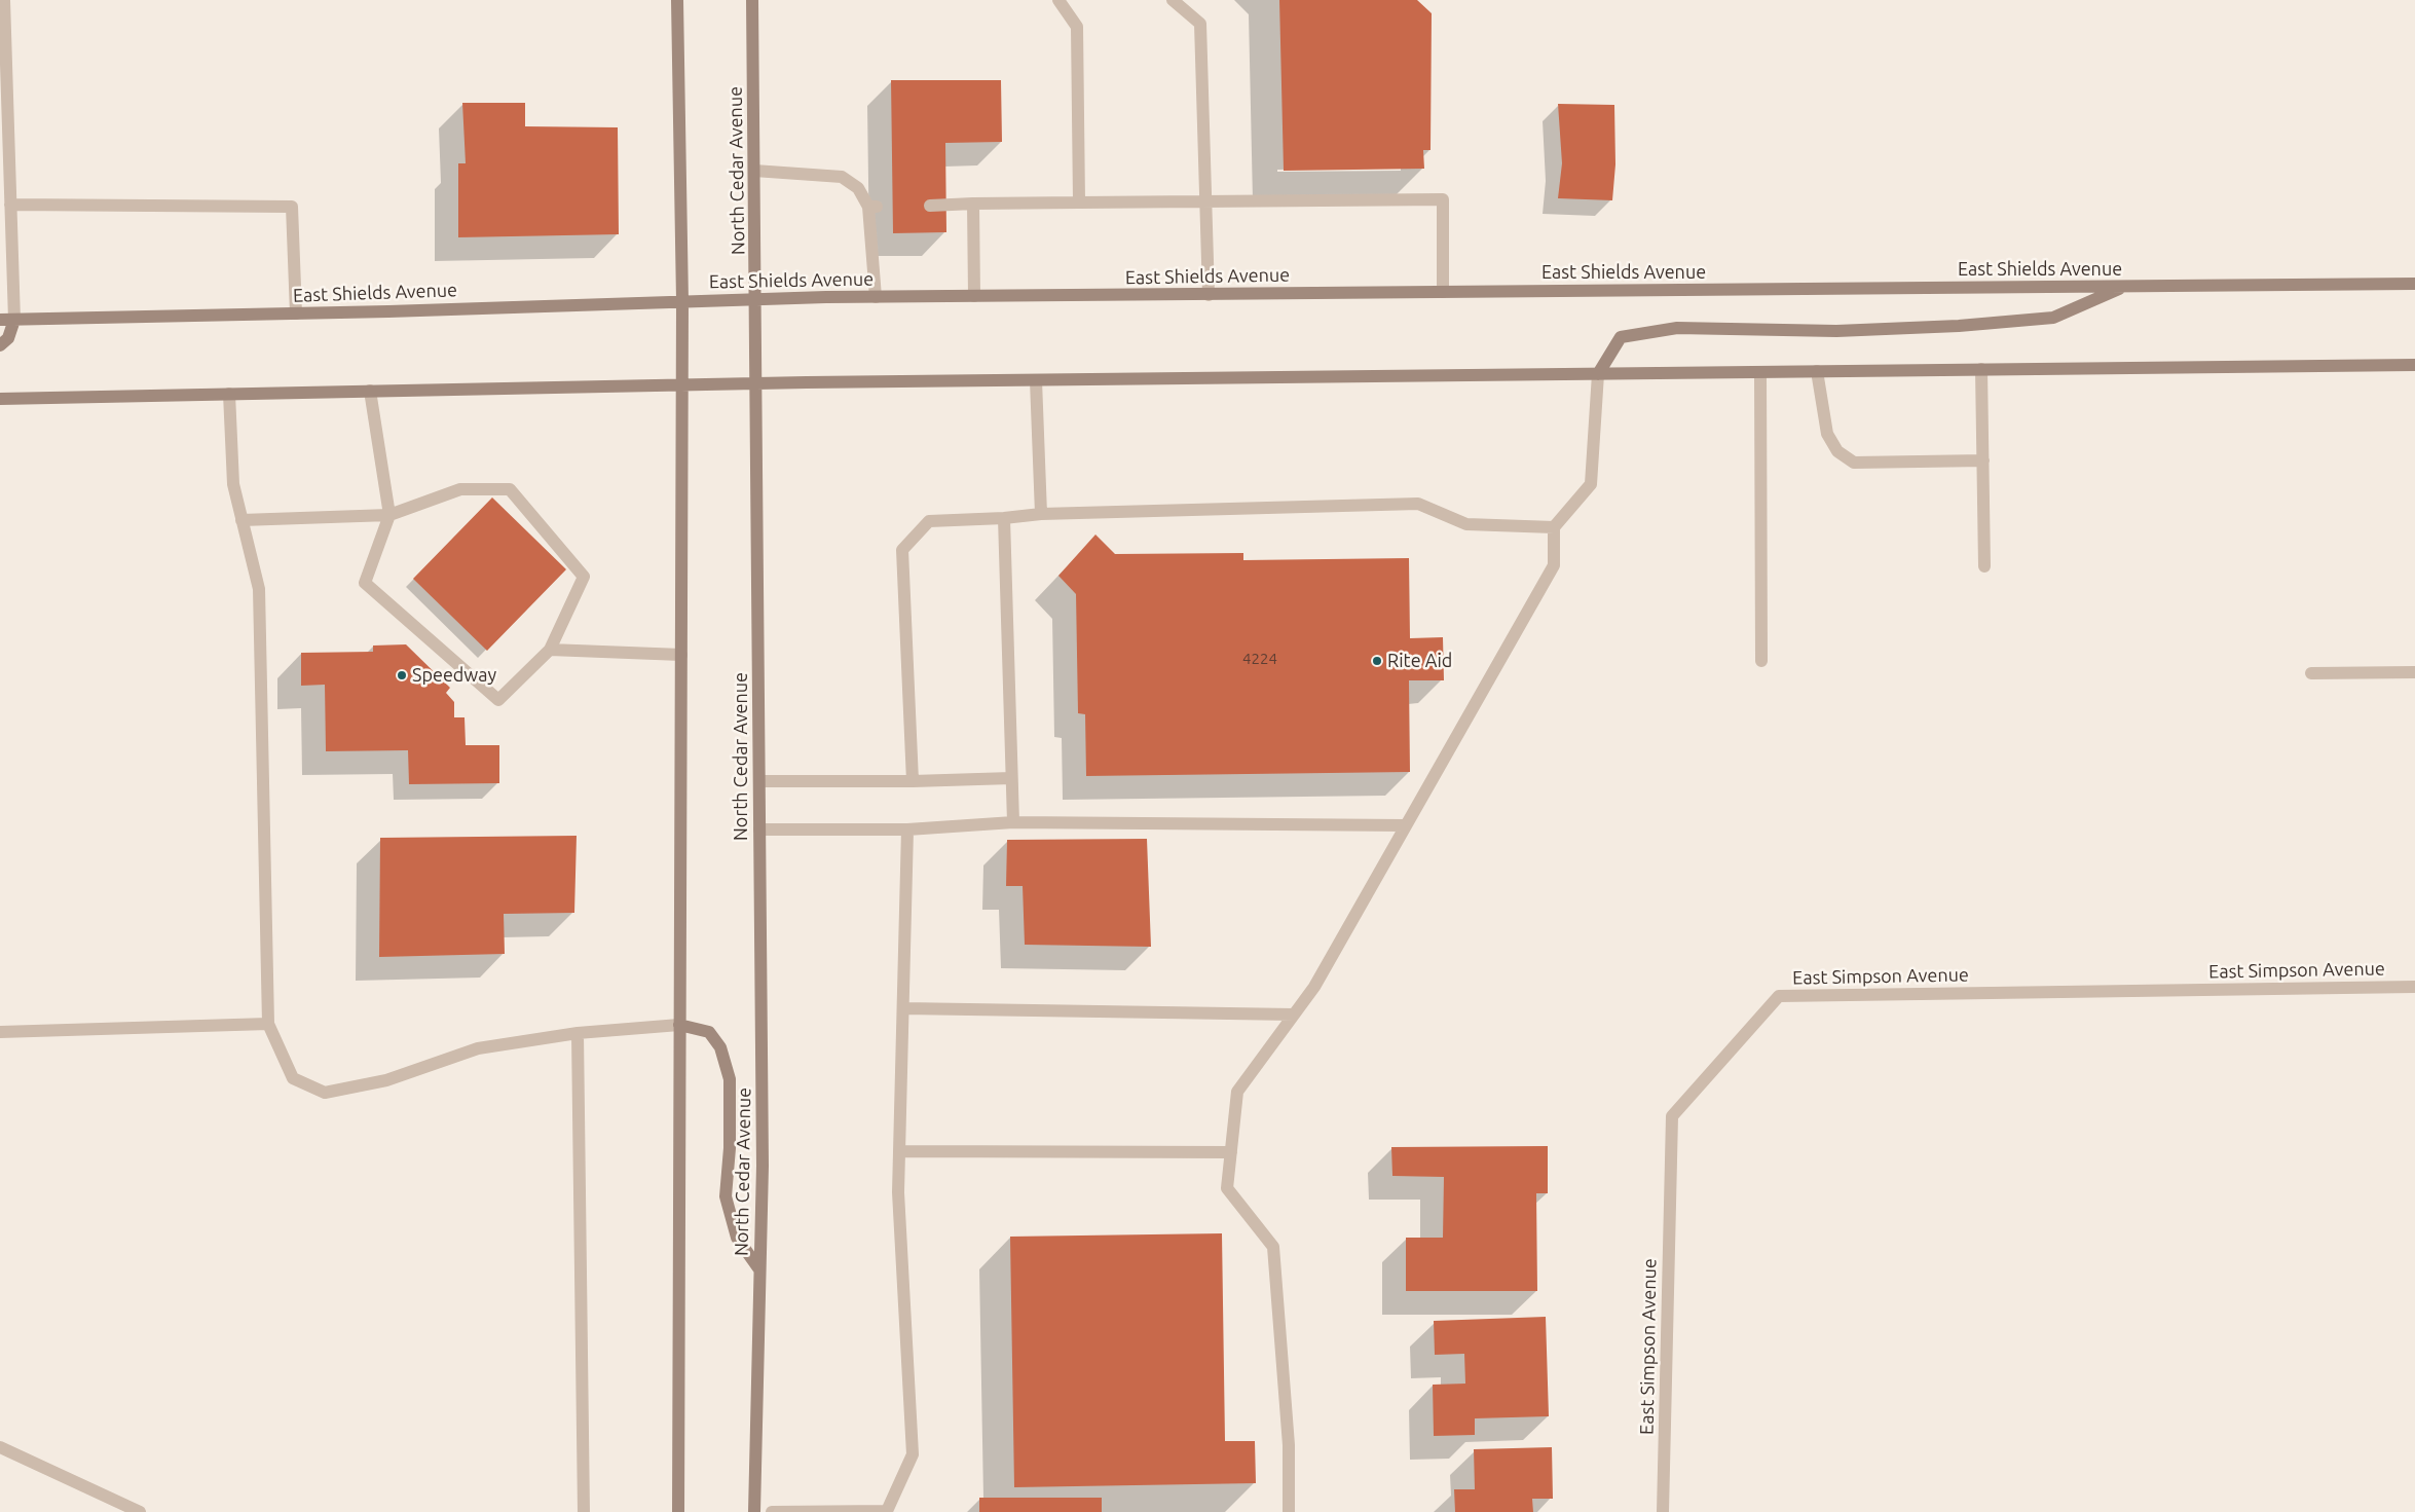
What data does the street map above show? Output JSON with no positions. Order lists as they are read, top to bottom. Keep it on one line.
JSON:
{"streets":{"main road":["North Cedar Avenue","East Shields Avenue"],"street":["East Simpson Avenue"]},"crossings":[["North Cedar Avenue","East Shields Avenue"]],"places":["Rite Aid","Speedway"],"house_numbers":["4224"]}
